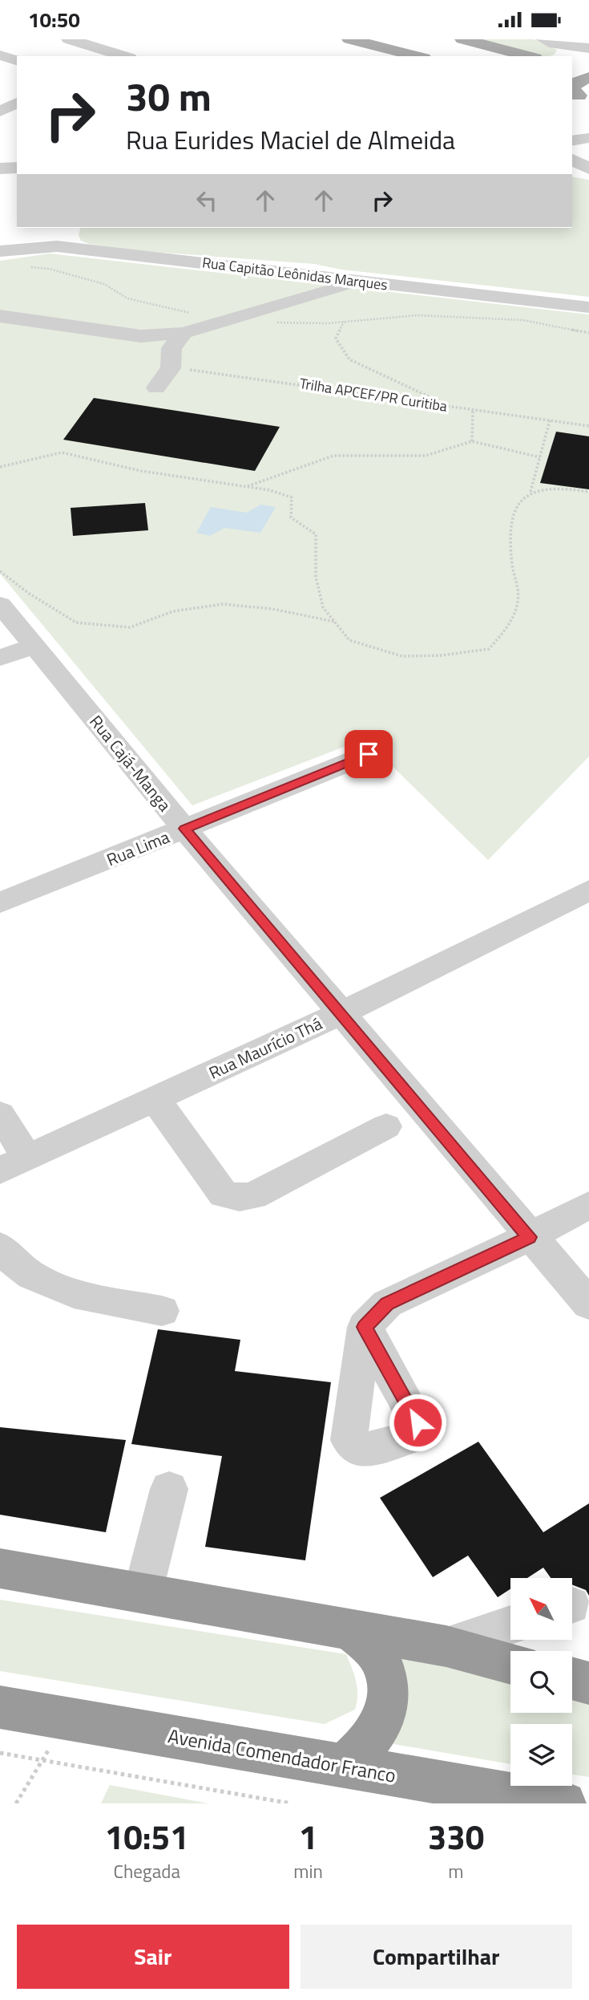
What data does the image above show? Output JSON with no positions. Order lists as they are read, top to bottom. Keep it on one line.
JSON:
{"streets":{"highway":["Avenida Comendador Franco"],"street":["Rua Capitão Leônidas Marques","Rua Cajá-Manga","Rua Lima","Rua Maurício Thá"],"path":["Trilha APCEF/PR Curitiba"]},"crossings":[["Rua Cajá-Manga","Rua Lima"],["Rua Cajá-Manga","Rua Maurício Thá"]],"north":"top left","page":{"status":"10:50","turn":["30 m","Rua Eurides Maciel de Almeida"],"eta":["10:51","Chegada","1","min","330","m"],"buttons":["Sair","Compartilhar"]}}
